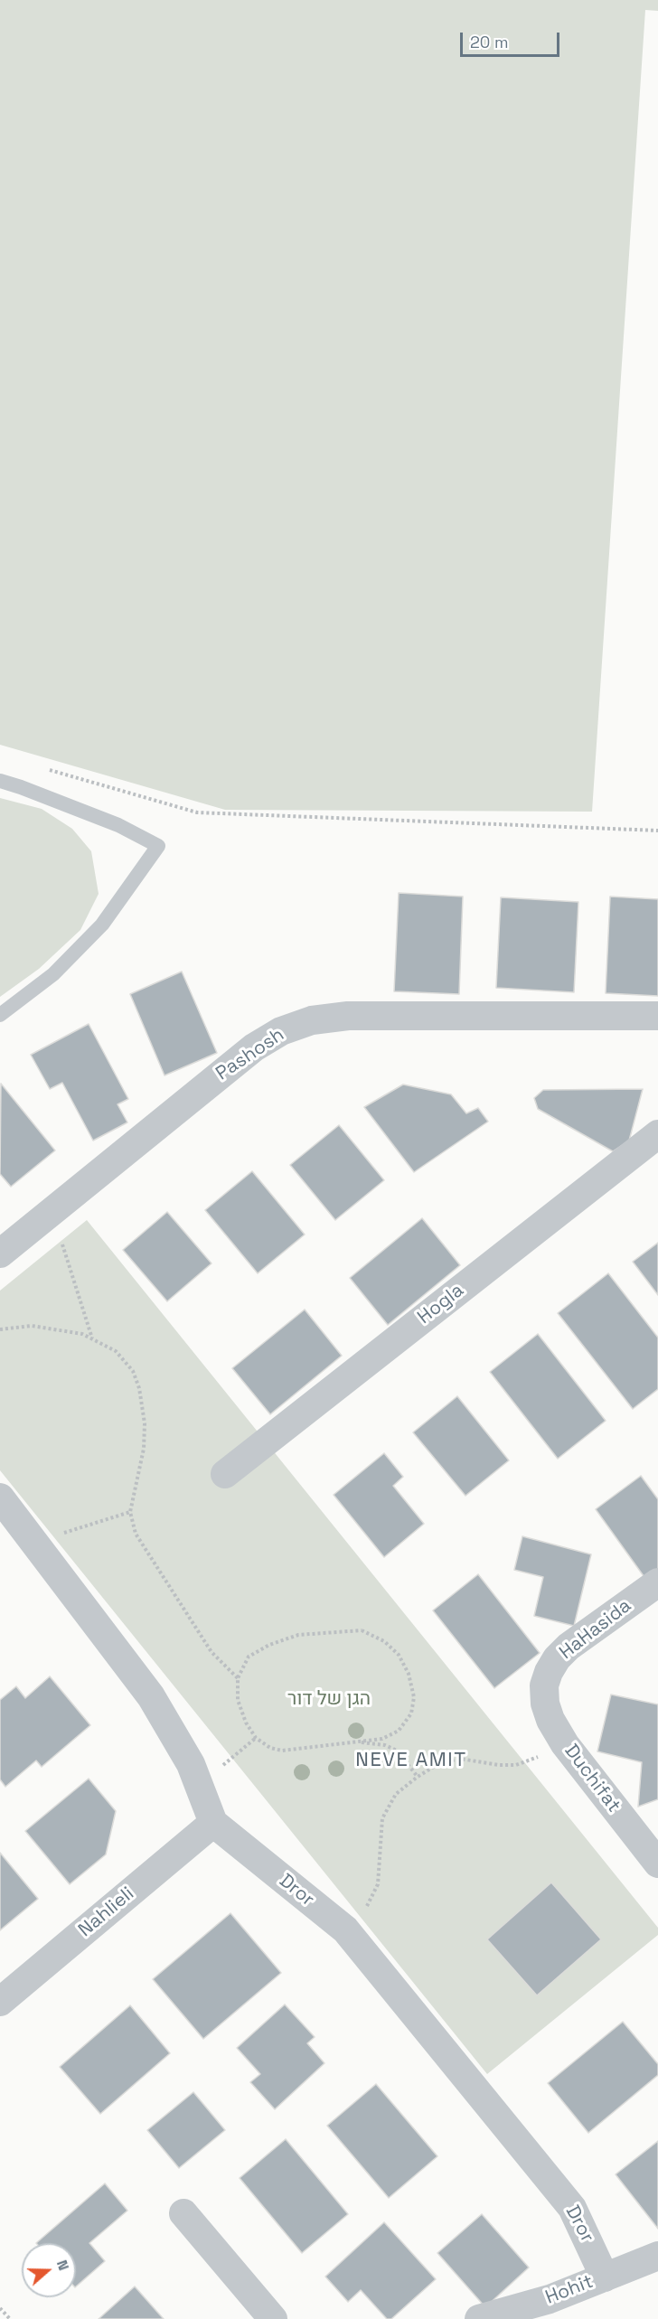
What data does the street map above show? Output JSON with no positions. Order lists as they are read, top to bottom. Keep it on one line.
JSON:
{"streets":{"street":["Pashosh","Hogla","HaHasida","Duchifat","Dror","Nahlieli","Hohit"]},"crossings":[["HaHasida","Duchifat"],["Dror","Nahlieli"],["Dror","Hohit"]],"districts":["NEVE AMIT"],"parks":["הגן של דור"],"scale_bar":"20 m","north":"right"}
